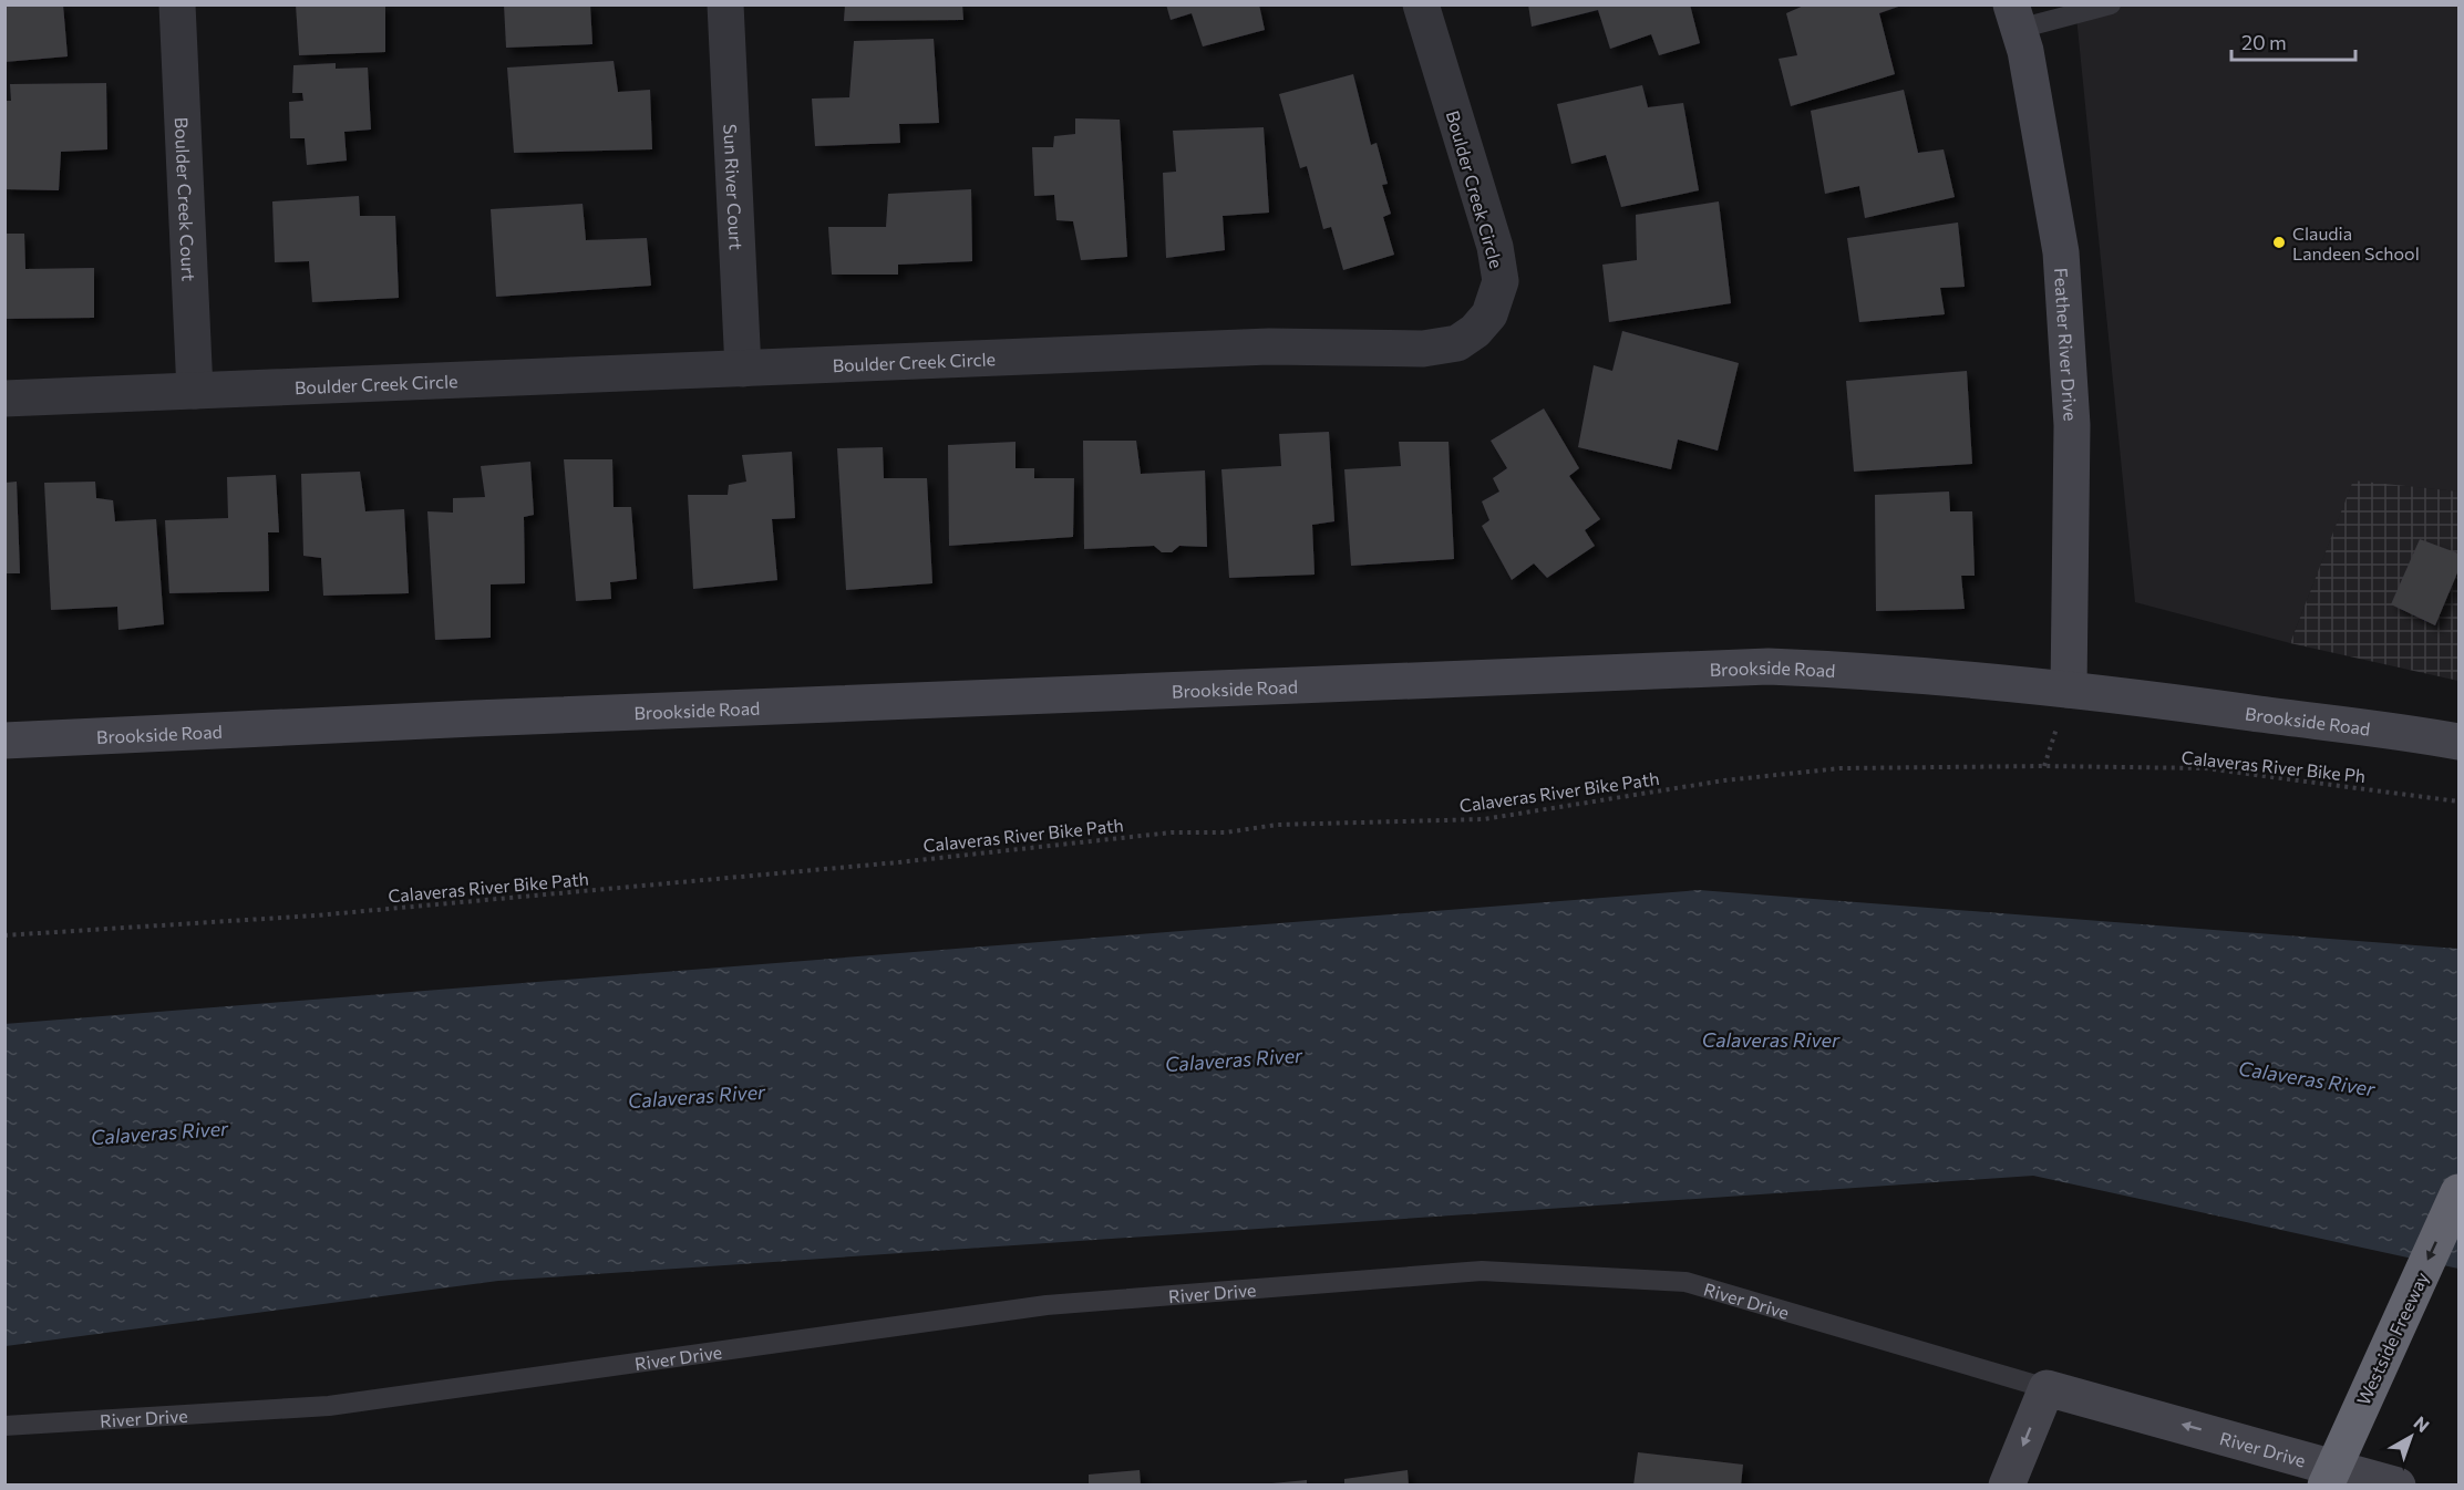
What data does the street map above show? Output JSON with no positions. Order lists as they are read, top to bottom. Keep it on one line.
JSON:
{"streets":{"highway":["Westside Freeway"],"street":["Sun River Court","Boulder Creek Circle","Boulder Creek Court","Feather River Drive","Brookside Road","River Drive"],"path":["Calaveras River Bike Ph","Calaveras River Bike Path"]},"crossings":[["Sun River Court","Boulder Creek Circle"],["Boulder Creek Circle","Boulder Creek Court"],["Feather River Drive","Brookside Road"],["Calaveras River Bike Ph","Calaveras River Bike Path"]],"one_way":["Westside Freeway"],"water":["Calaveras River"],"places":["Claudia Landeen School"],"scale_bar":"20 m","north":"top right"}
